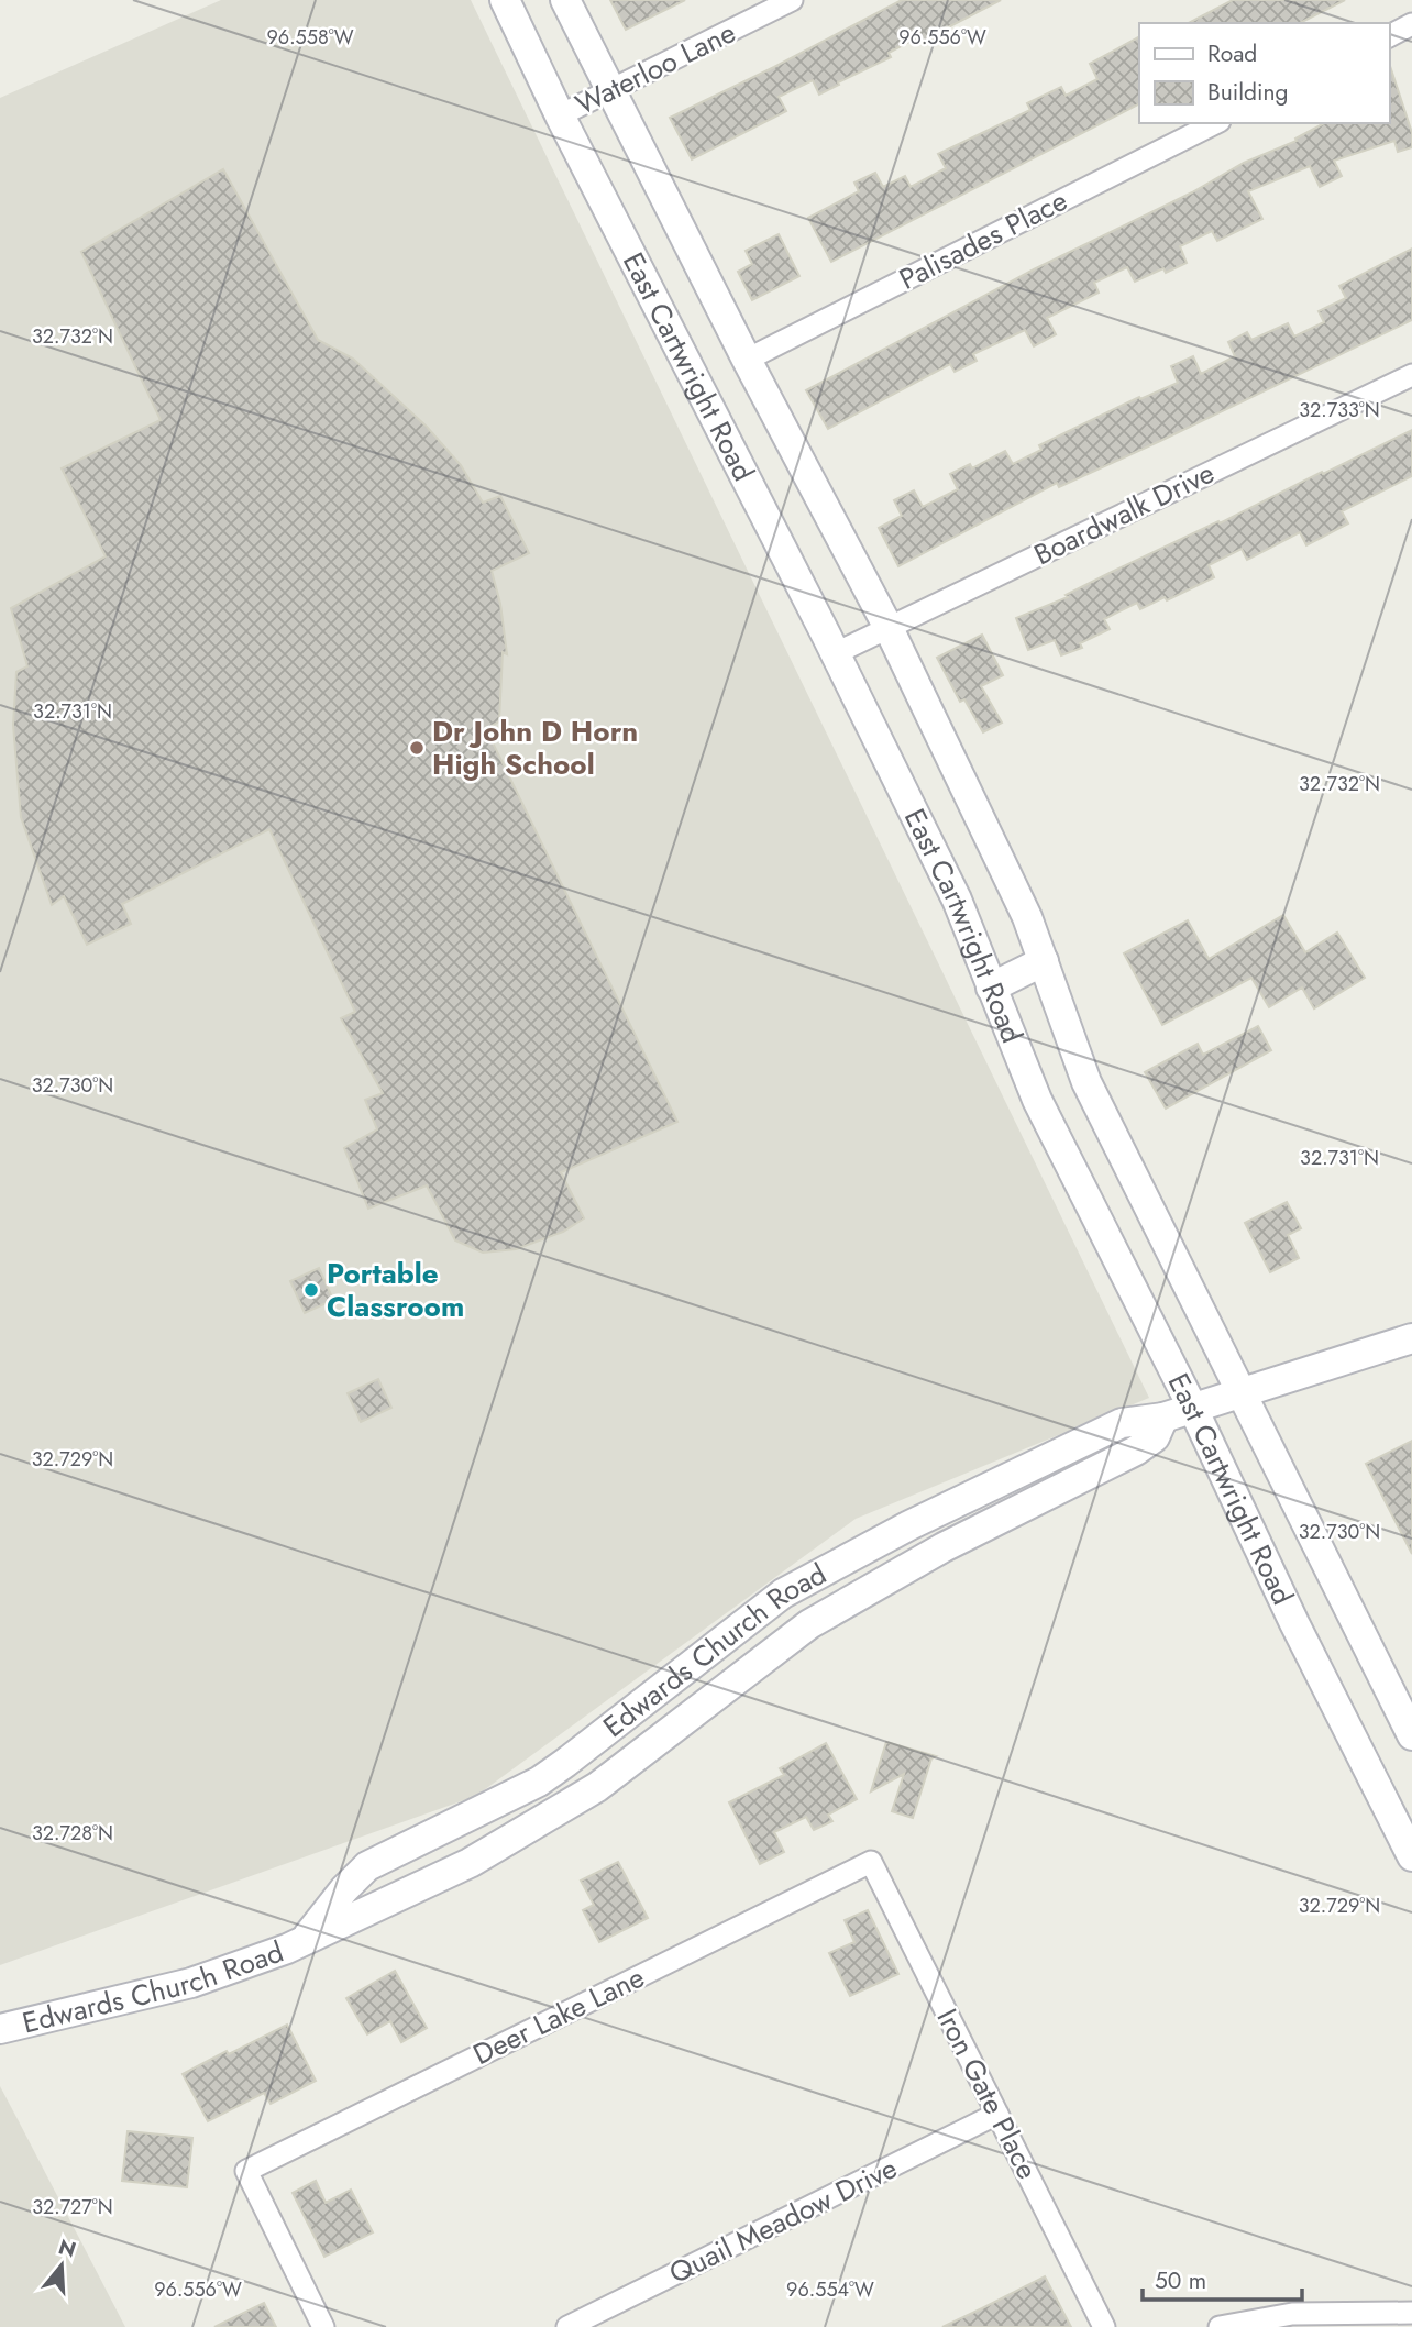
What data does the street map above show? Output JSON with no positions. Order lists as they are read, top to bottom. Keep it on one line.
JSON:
{"streets":{"main road":["East Cartwright Road","Edwards Church Road"],"street":["Waterloo Lane","Palisades Place","Boardwalk Drive","Deer Lake Lane","Iron Gate Place","Quail Meadow Drive"]},"crossings":[["Waterloo Lane","East Cartwright Road"],["Palisades Place","East Cartwright Road"],["East Cartwright Road","Boardwalk Drive"],["East Cartwright Road","Edwards Church Road"],["Deer Lake Lane","Iron Gate Place"],["Iron Gate Place","Quail Meadow Drive"]],"places":["Dr John D Horn High School","Portable Classroom"],"legend":["Road","Building"],"scale_bar":"50 m","north":"top","coordinates":["96.558°W","96.556°W","32.732°N","32.733°N","32.731°N","32.730°N","32.729°N","32.728°N","32.727°N","96.554°W"]}
